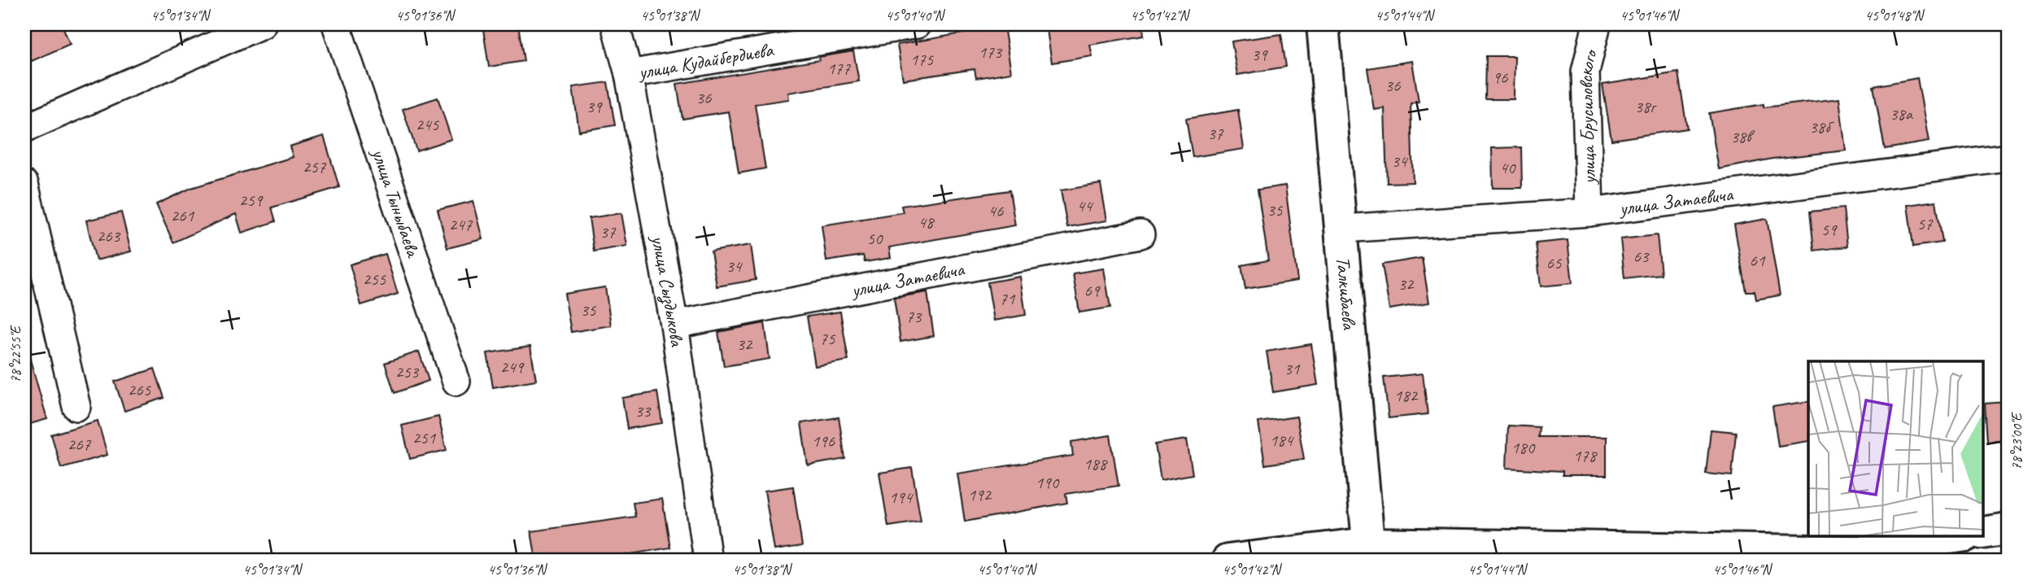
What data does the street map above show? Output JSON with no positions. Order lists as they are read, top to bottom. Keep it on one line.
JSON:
{"streets":{"street":["улица Кудайбердиева","улица Брусиловского","улица Затаевича","улица Тыныбаева","улица Сыздыкова","Талкибаева"]},"crossings":[["улица Кудайбердиева","улица Сыздыкова"],["улица Брусиловского","улица Затаевича"],["улица Затаевича","улица Сыздыкова"],["улица Затаевича","Талкибаева"]],"house_numbers":["173","39","175","177","96","36","36","39","38г","38а","245","38б","37","38в","34","257","40","259","44","35","46","261","48","57","247","59","37","263","50","63","61","65","34","255","32","69","71","35","73","75","32","249","31","253","265","182","33","251","184","196","267","180","178","188","190","192","194"],"coordinates":["45°01'34\"N","45°01'36\"N","45°01'38\"N","45°01'40\"N","45°01'42\"N","45°01'44\"N","45°01'46\"N","45°01'48\"N","78°22'55\"E","78°23'00\"E"]}
